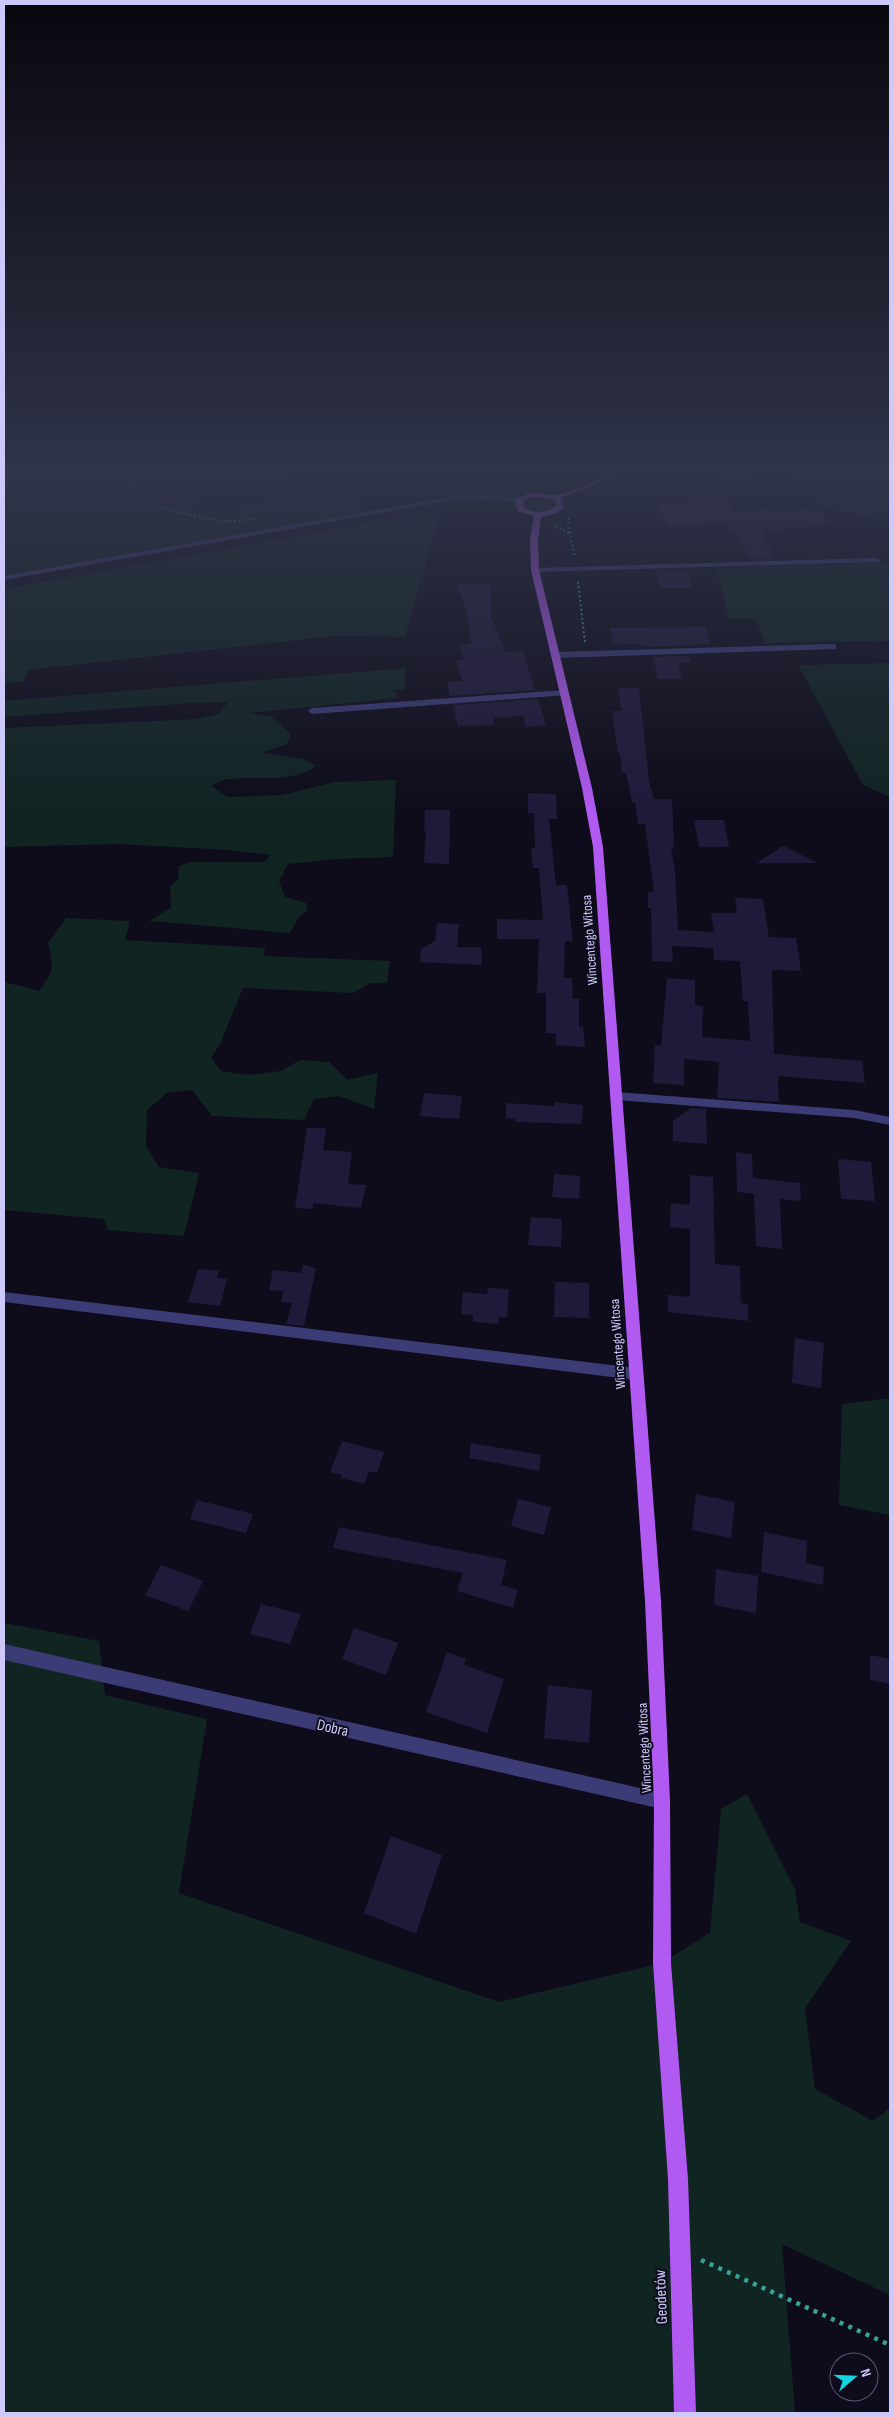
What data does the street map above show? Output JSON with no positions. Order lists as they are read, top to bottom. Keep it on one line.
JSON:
{"streets":{"main road":["Wincentego Witosa","Geodetów"],"street":["Dobra"]},"crossings":[["Wincentego Witosa","Dobra"],["Wincentego Witosa","Geodetów"]],"north":"right"}
